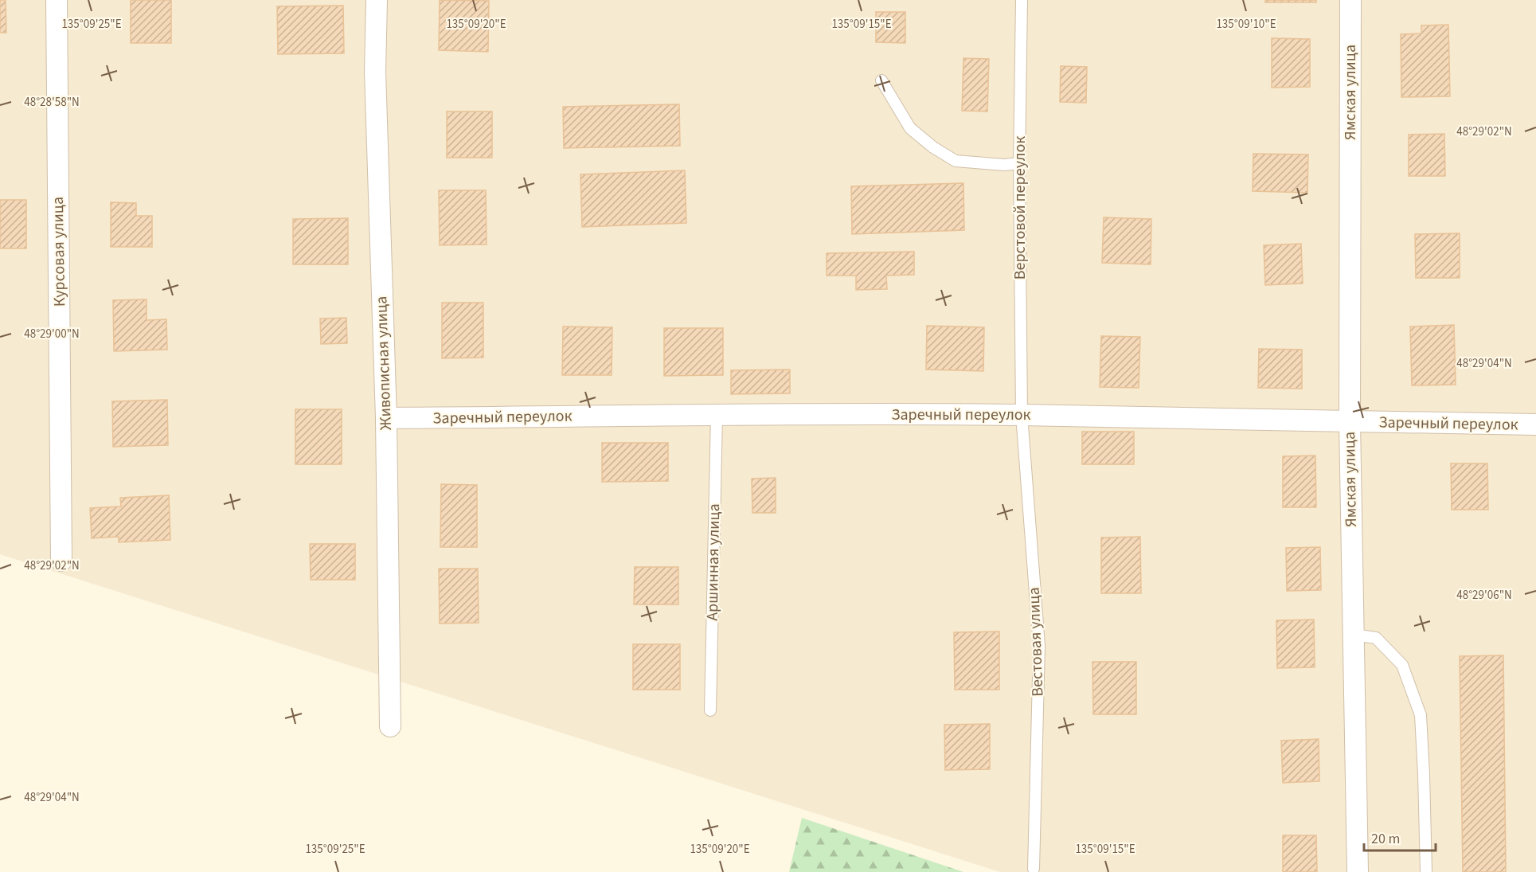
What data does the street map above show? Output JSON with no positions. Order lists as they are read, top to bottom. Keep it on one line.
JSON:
{"streets":{"street":["Ямская улица","Курсовая улица","Живописная улица","Заречный переулок"],"lane":["Верстовой переулок","Аршинная улица","Вестовая улица"]},"crossings":[["Ямская улица","Заречный переулок"],["Верстовой переулок","Заречный переулок"],["Верстовой переулок","Вестовая улица"],["Живописная улица","Заречный переулок"],["Заречный переулок","Аршинная улица"],["Заречный переулок","Вестовая улица"]],"scale_bar":"20 m","coordinates":["135°09'25\"E","135°09'20\"E","135°09'15\"E","135°09'10\"E","48°28'58\"N","48°29'02\"N","48°29'00\"N","48°29'04\"N","48°29'06\"N"]}
